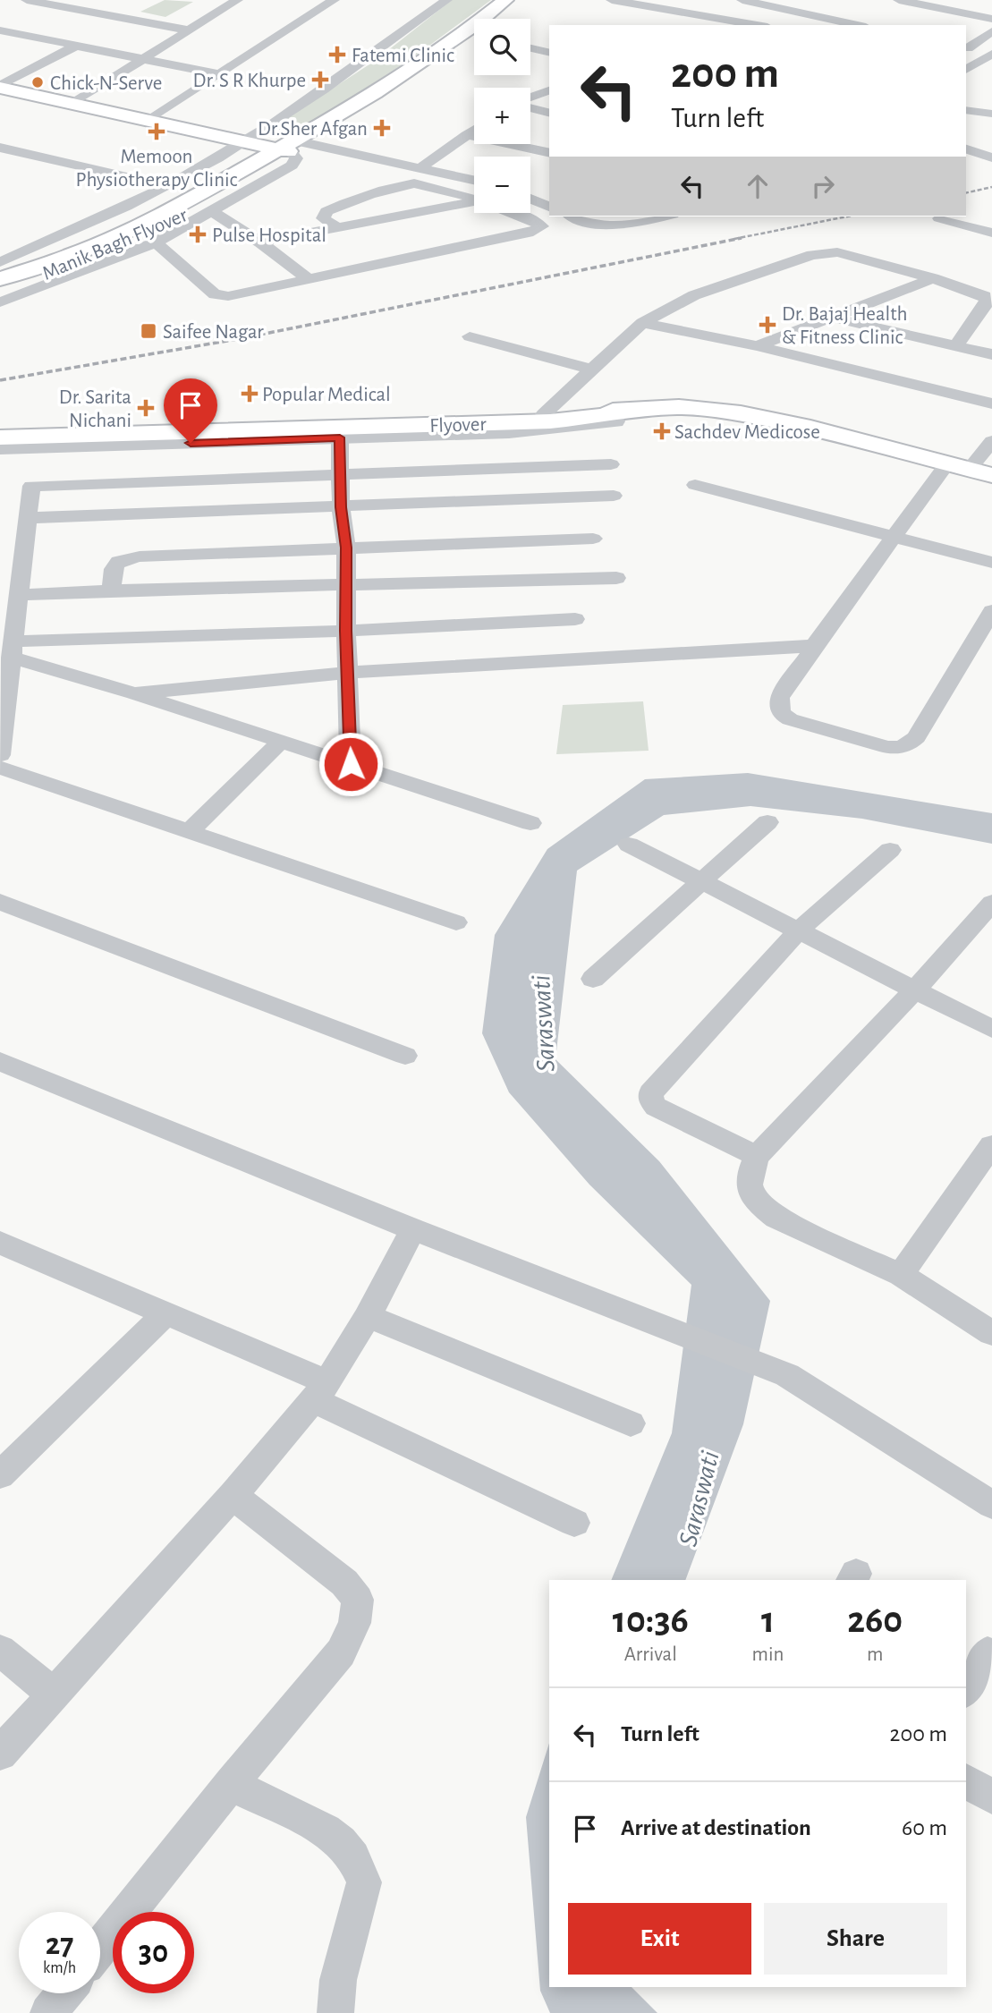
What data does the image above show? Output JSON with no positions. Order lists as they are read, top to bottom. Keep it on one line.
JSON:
{"streets":{"main road":["Manik Bagh Flyover","Flyover"]},"water":["Saraswati"],"places":{"health":["Fatemi Clinic","Dr. S R Khurpe","Dr.Sher Afgan","Memoon Physiotherapy Clinic","Pulse Hospital","Dr. Bajaj Health & Fitness Clinic","Popular Medical","Dr. Sarita Nichani","Sachdev Medicose"],"other":["Chick-N-Serve"],"transit":["Saifee Nagar"]},"page":{"map_buttons":["+","−"],"turn":["200 m","Turn left"],"eta":["10:36","Arrival","1","min","260","m"],"list":[{"name":"Turn left","value":"200 m"},{"name":"Arrive at destination","value":"60 m"}],"buttons":["Exit","Share"],"speed":"27 km/h","limit":"30"}}
